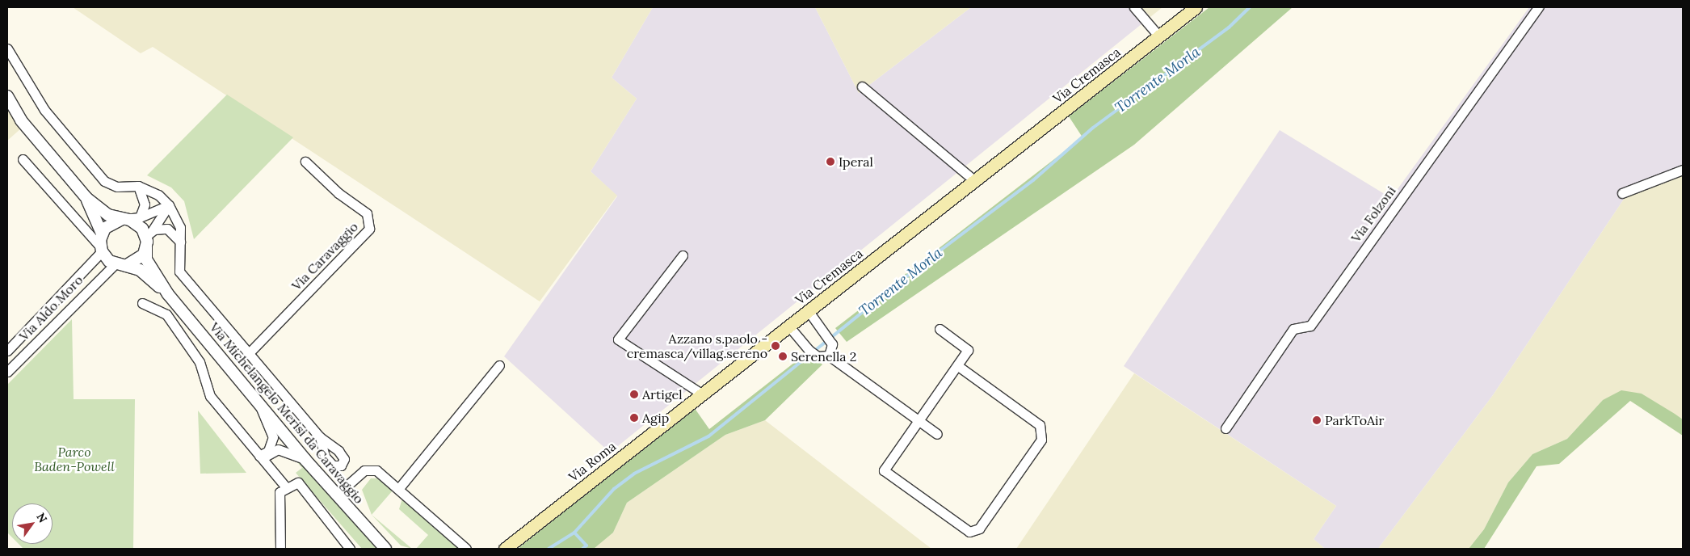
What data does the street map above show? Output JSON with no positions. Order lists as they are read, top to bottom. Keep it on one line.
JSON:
{"streets":{"main road":["Via Cremasca","Via Roma"],"street":["Via Folzoni","Via Caravaggio","Via Aldo Moro","Via Michelangelo Merisi da Caravaggio"]},"crossings":[["Via Cremasca","Via Roma"],["Via Caravaggio","Via Michelangelo Merisi da Caravaggio"],["Via Aldo Moro","Via Michelangelo Merisi da Caravaggio"]],"water":["Torrente Morla"],"parks":["Parco Baden-Powell"],"places":["Iperal","Azzano s.paolo - cremasca/villag.sereno","Serenella 2","Artigel","Agip","ParkToAir"],"north":"top right"}
